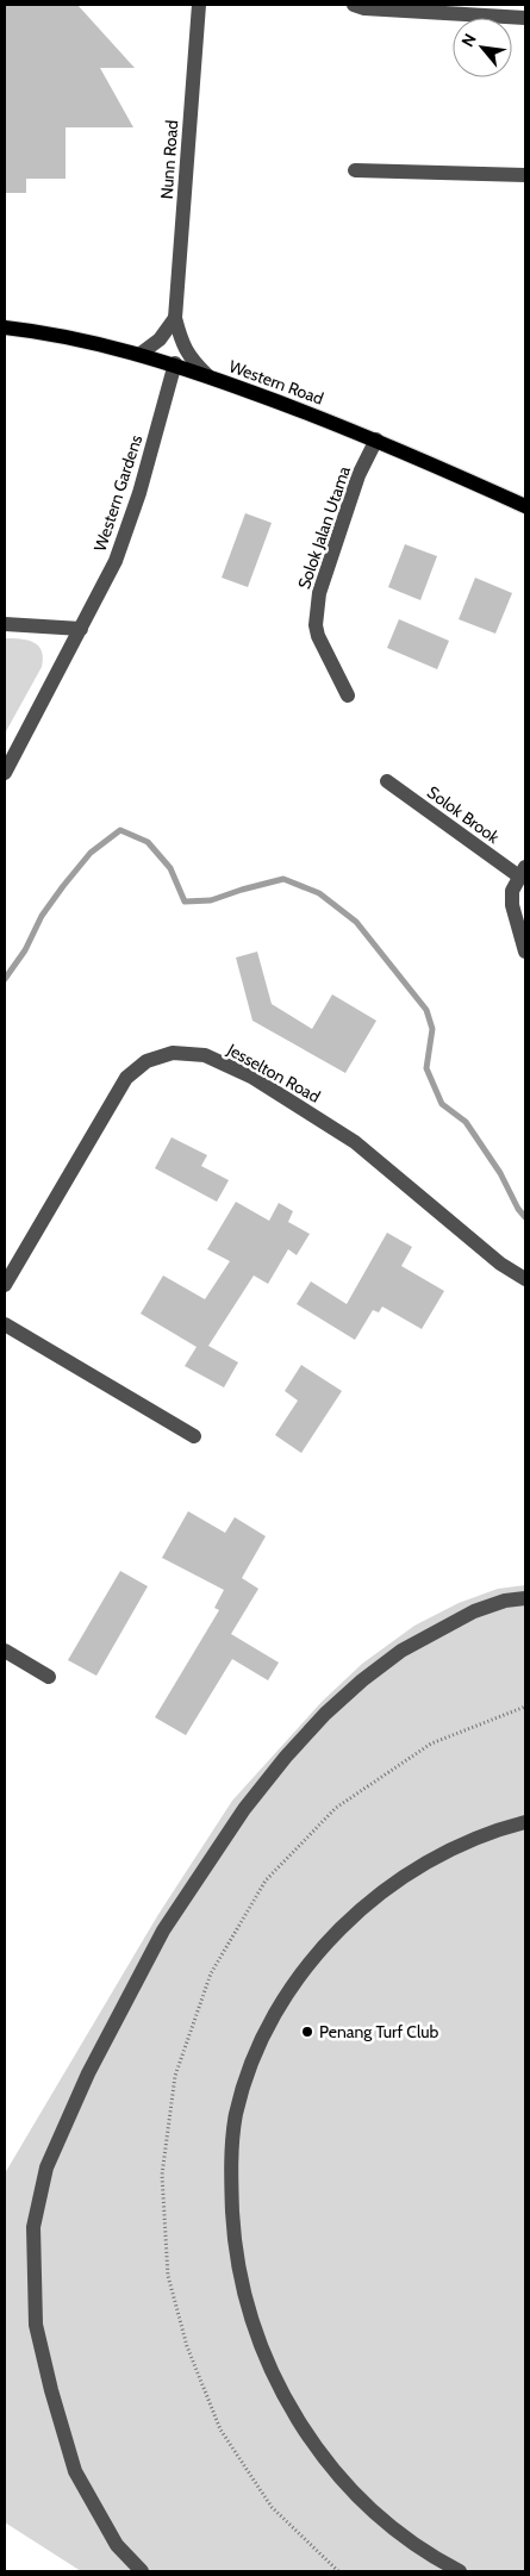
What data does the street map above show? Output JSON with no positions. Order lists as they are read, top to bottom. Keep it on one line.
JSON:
{"streets":{"main road":["Western Road"],"street":["Nunn Road","Western Gardens","Solok Jalan Utama","Solok Brook","Jesselton Road"]},"crossings":[["Nunn Road","Western Road"],["Western Road","Western Gardens"],["Western Road","Solok Jalan Utama"]],"places":["Penang Turf Club"],"north":"top left"}
